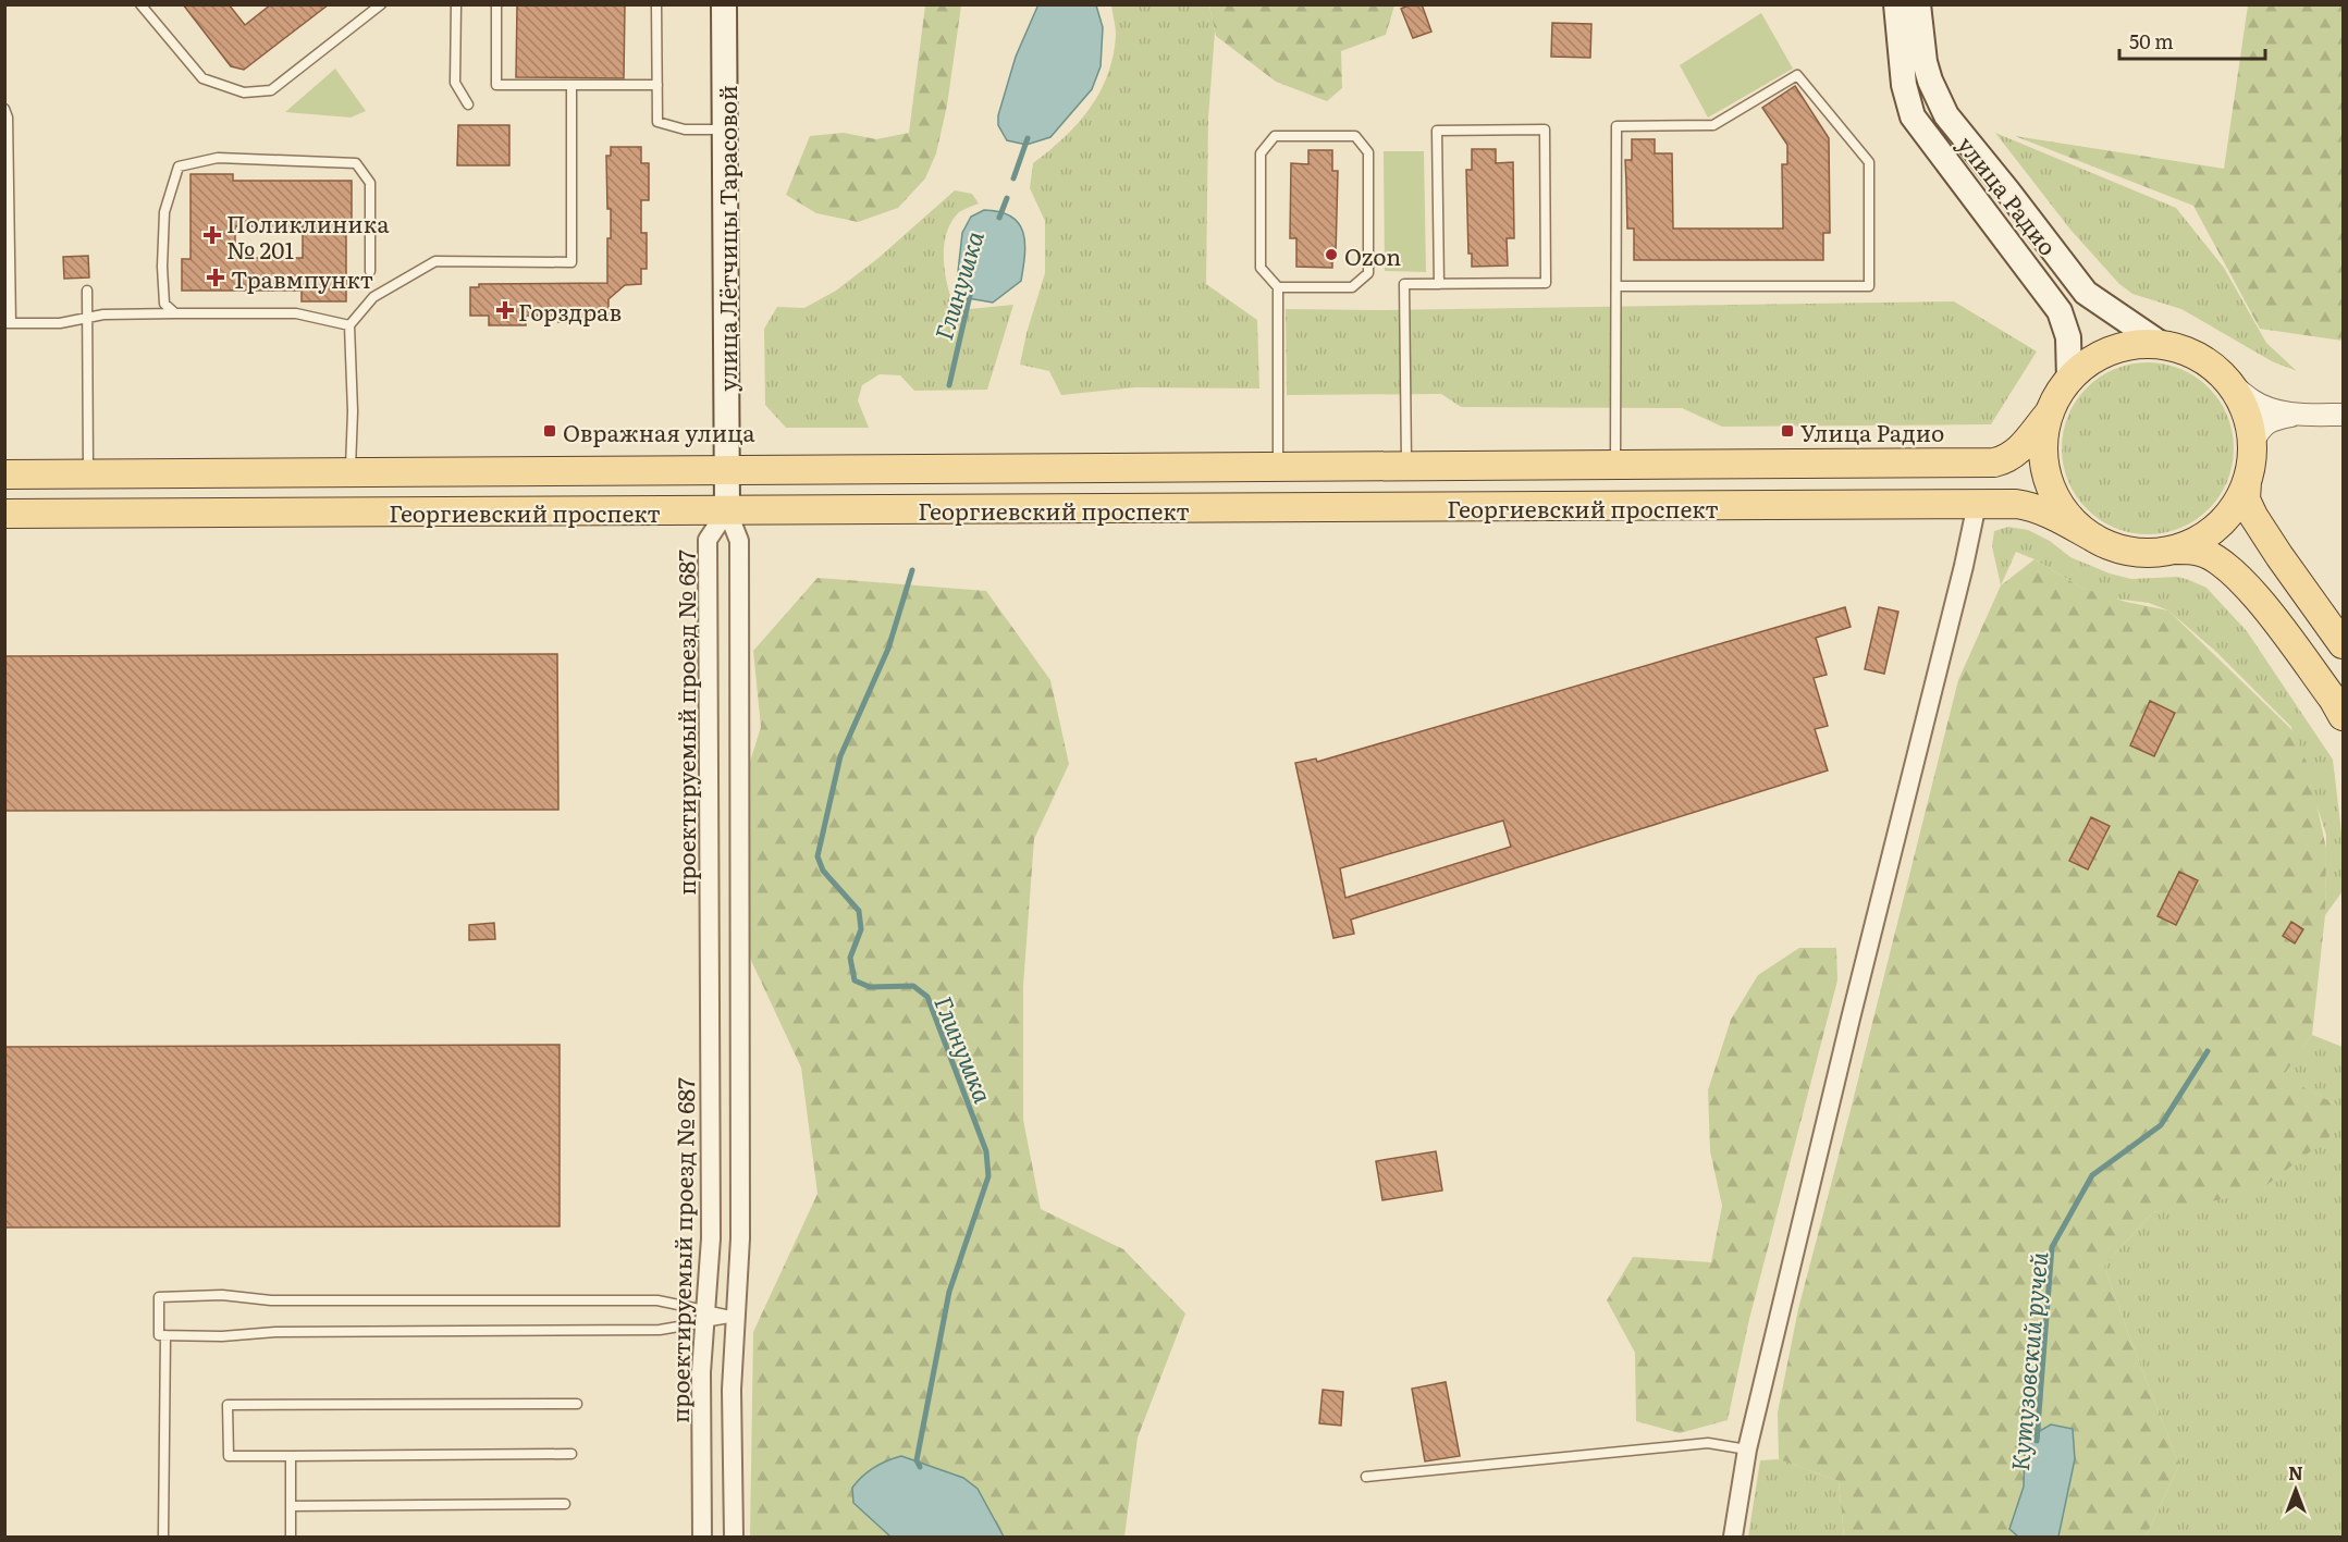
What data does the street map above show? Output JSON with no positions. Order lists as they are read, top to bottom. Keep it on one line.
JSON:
{"streets":{"main road":["улица Радио","улица Лётчицы Тарасовой","Георгиевский проспект"],"street":["проектируемый проезд № 687"]},"crossings":[["улица Радио","Георгиевский проспект"],["улица Лётчицы Тарасовой","Георгиевский проспект"],["улица Лётчицы Тарасовой","проектируемый проезд № 687"],["Георгиевский проспект","проектируемый проезд № 687"]],"water":["Глинушка","Кутузовский ручей"],"places":{"health":["Поликлиника № 201","Травмпункт","Горздрав"],"other":["Ozon"],"transit":["Овражная улица","Улица Радио"]},"scale_bar":"50 m","north":"top"}
